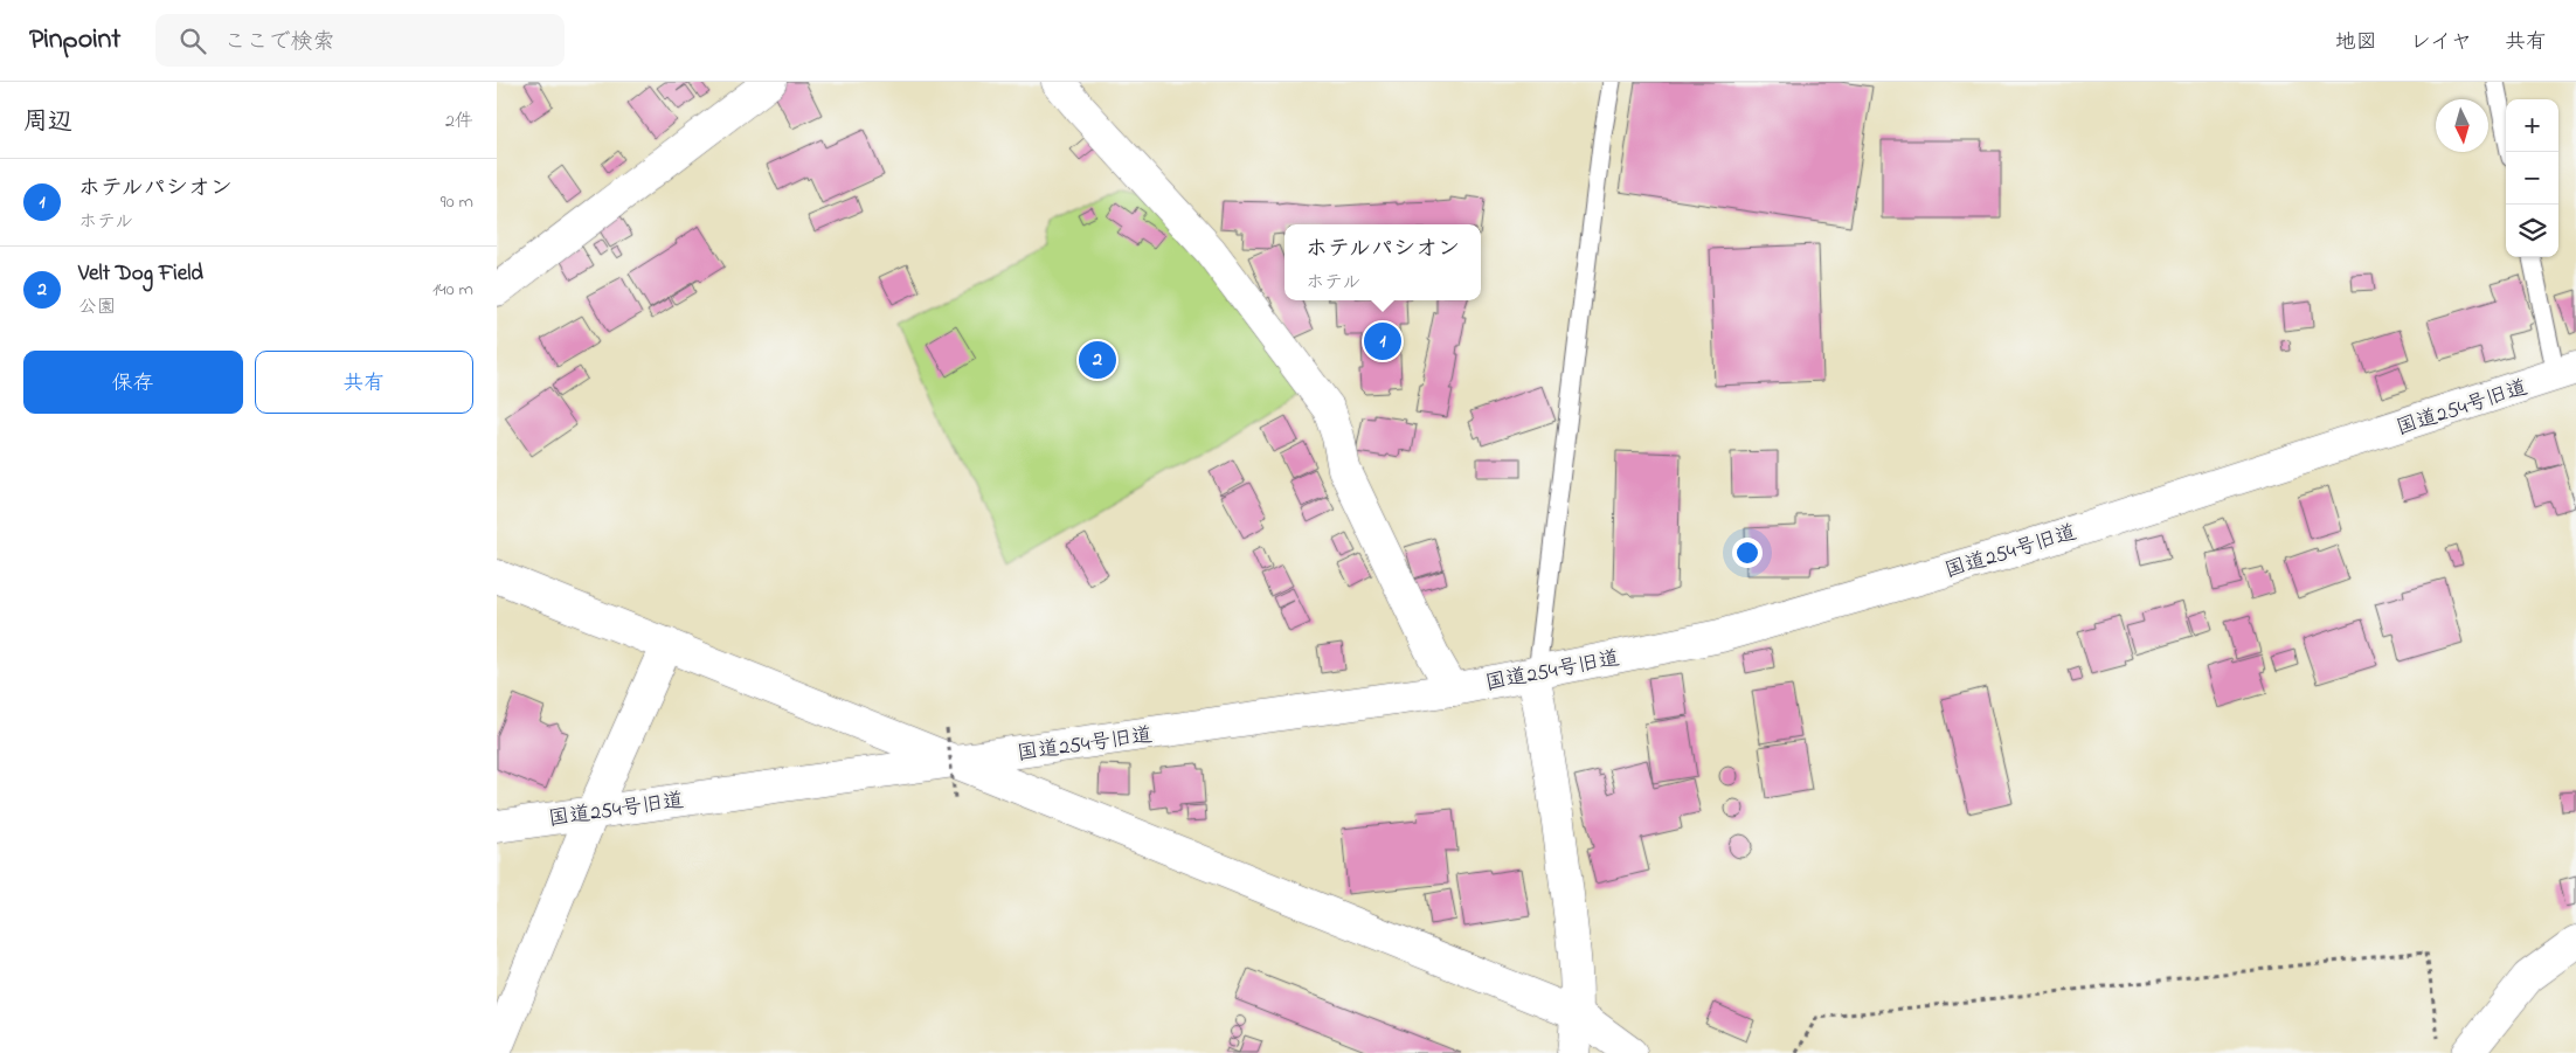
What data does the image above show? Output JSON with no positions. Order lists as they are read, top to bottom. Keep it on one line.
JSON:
{"streets":{"street":["国道254号旧道"]},"north":"bottom","page":{"header":"Pinpoint","search":"ここで検索","nav":["地図","レイヤ","共有"],"heading":["周辺","2件"],"map_buttons":["+","−"],"list":[{"mark":"1","name":"ホテルパシオン","note":"ホテル","value":"90 m"},{"mark":"2","name":"Velt Dog Field","note":"公園","value":"140 m"}],"popup":["ホテルパシオン","ホテル"],"pins":["1","2"],"buttons":["保存","共有"]}}
